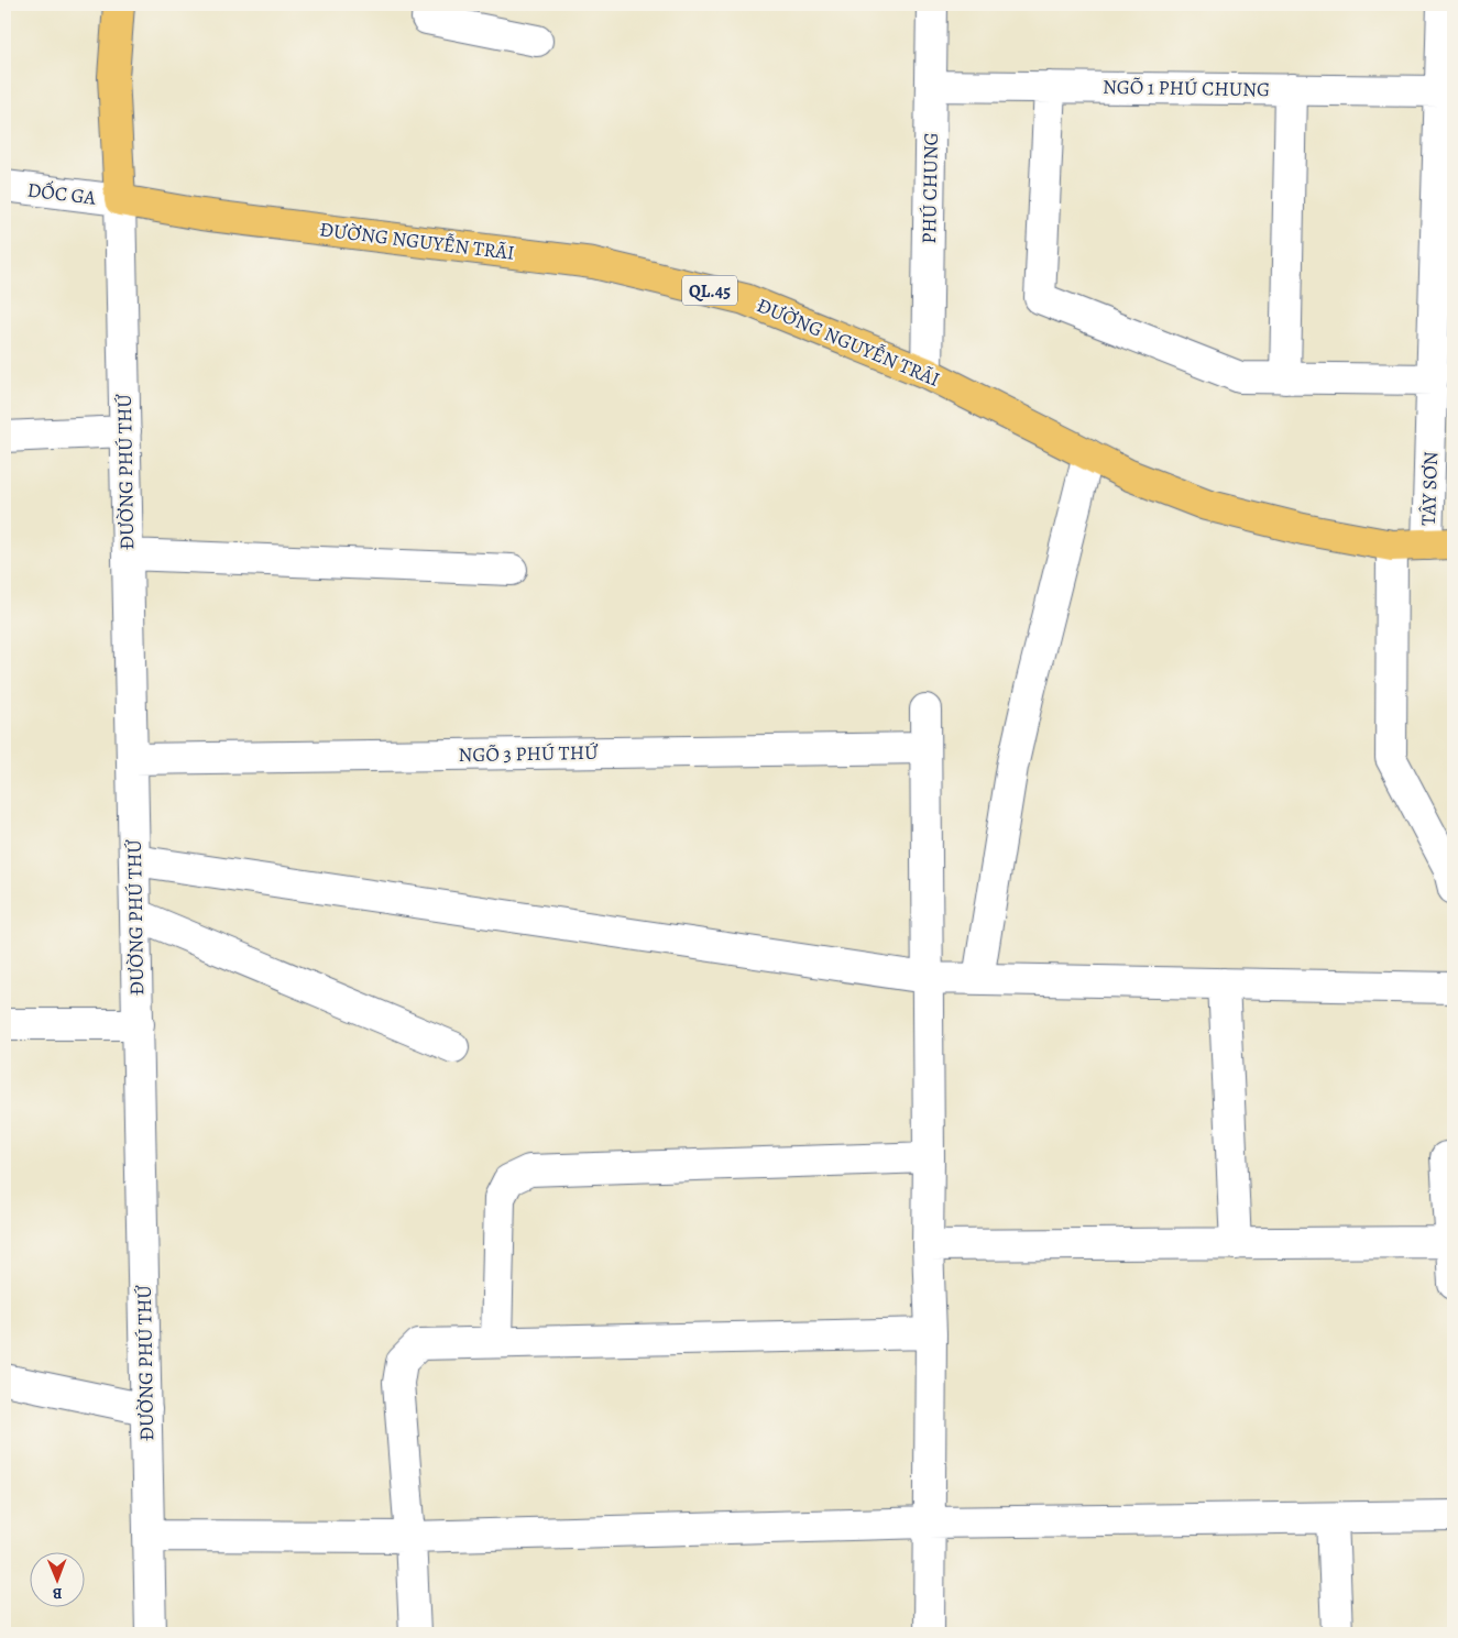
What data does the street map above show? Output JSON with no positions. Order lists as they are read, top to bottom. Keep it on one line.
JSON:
{"streets":{"highway":["ĐƯỜNG NGUYỄN TRÃI","QL.45"],"street":["NGÕ 1 PHÚ CHUNG","PHÚ CHUNG","DỐC GA","ĐƯỜNG PHÚ THỨ","TÂY SƠN","NGÕ 3 PHÚ THỨ"]},"crossings":[["NGÕ 1 PHÚ CHUNG","PHÚ CHUNG"],["NGÕ 1 PHÚ CHUNG","TÂY SƠN"],["PHÚ CHUNG","ĐƯỜNG NGUYỄN TRÃI"],["DỐC GA","ĐƯỜNG NGUYỄN TRÃI"],["DỐC GA","ĐƯỜNG PHÚ THỨ"],["ĐƯỜNG NGUYỄN TRÃI","ĐƯỜNG PHÚ THỨ"],["ĐƯỜNG NGUYỄN TRÃI","TÂY SƠN"],["ĐƯỜNG PHÚ THỨ","NGÕ 3 PHÚ THỨ"]],"north":"bottom"}
